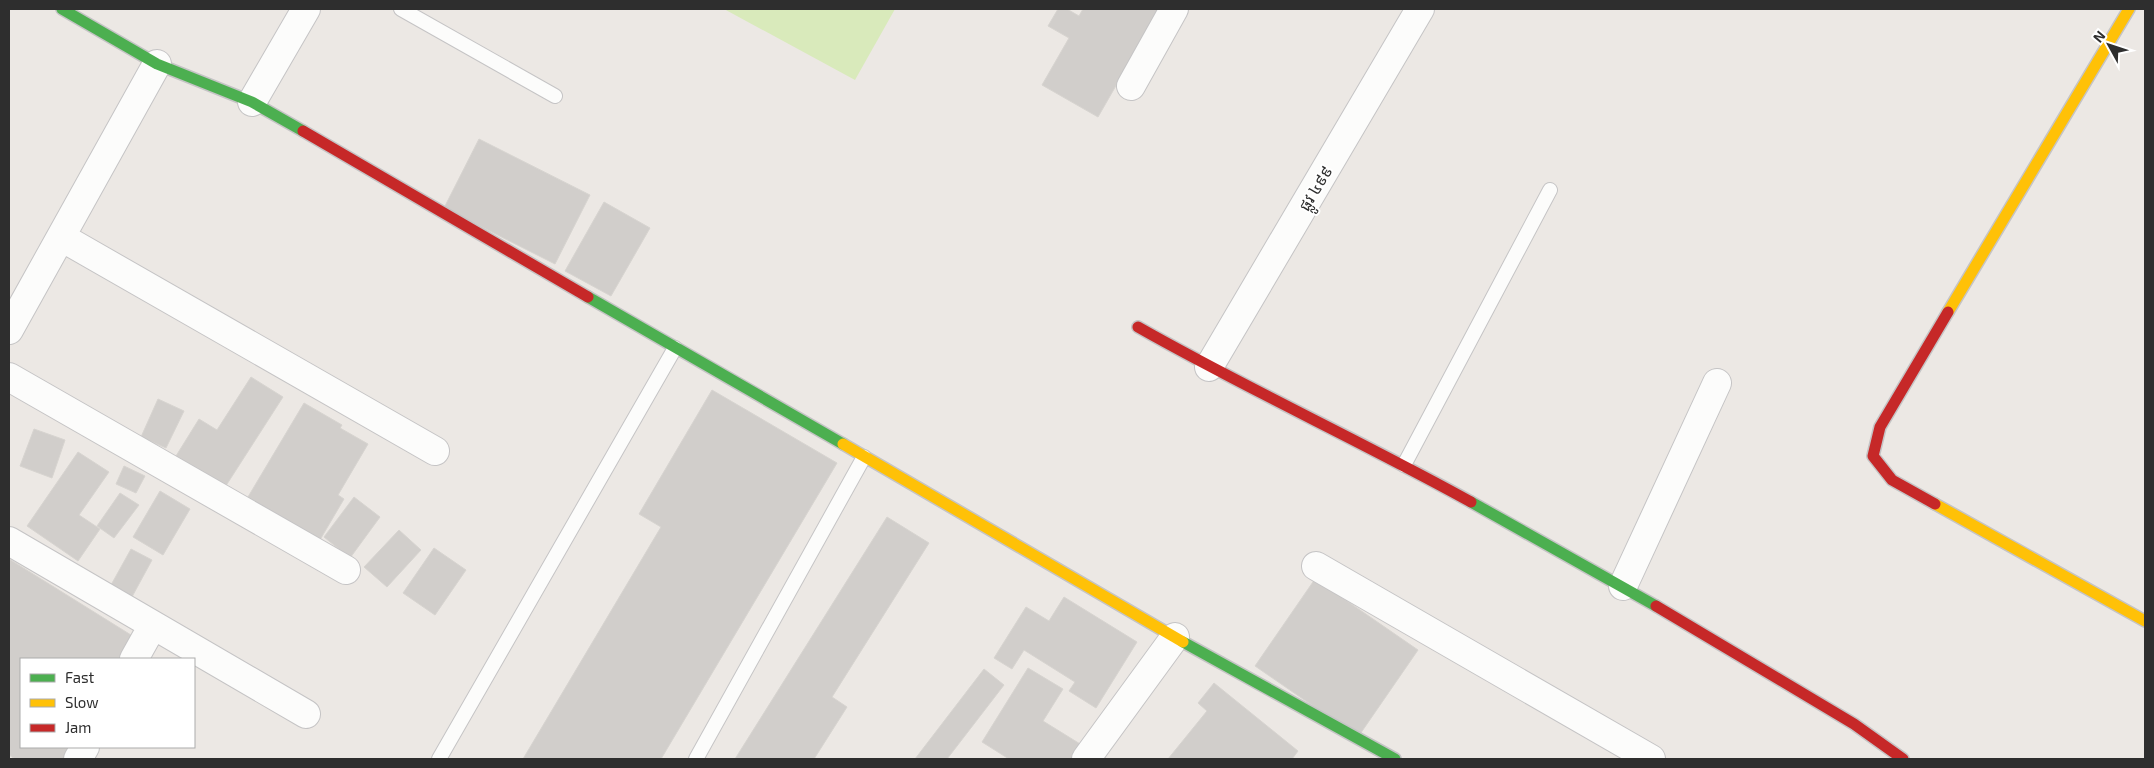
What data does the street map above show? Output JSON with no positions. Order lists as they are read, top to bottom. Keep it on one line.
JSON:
{"streets":{"street":["ផ្លូវ ៤៩៩"]},"legend":["Fast","Slow","Jam"],"north":"top left"}
